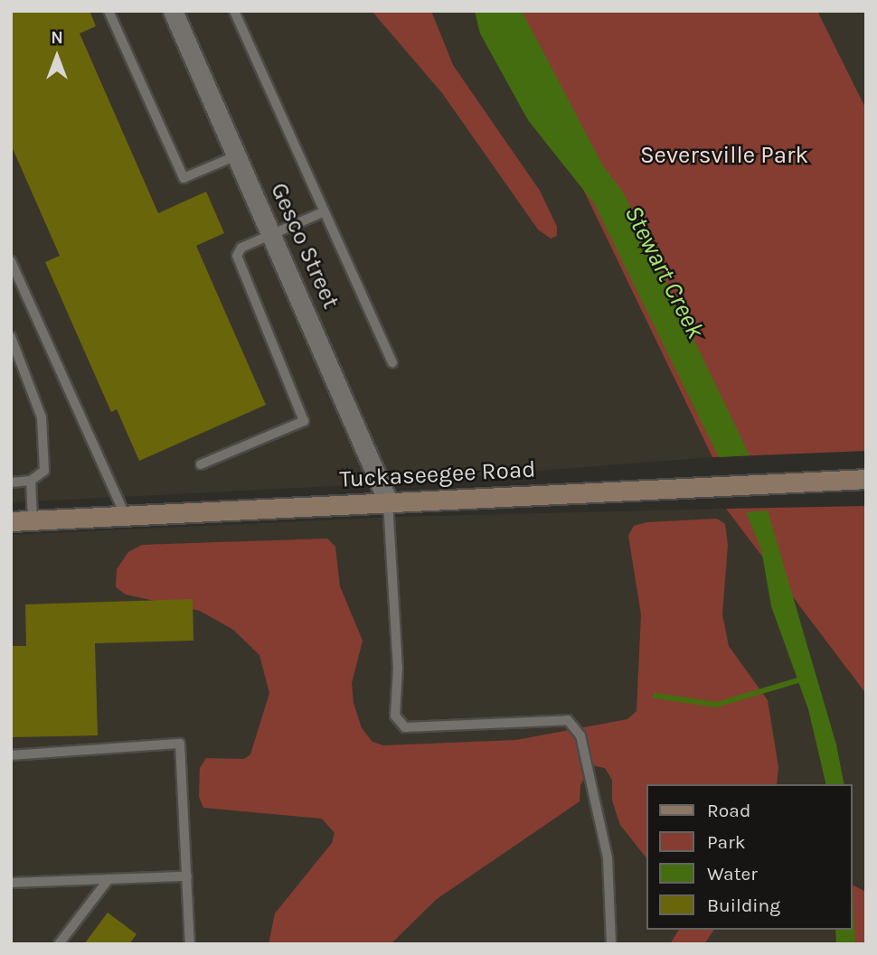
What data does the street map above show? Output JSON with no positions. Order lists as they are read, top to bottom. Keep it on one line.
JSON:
{"streets":{"main road":["Tuckaseegee Road"],"street":["Gesco Street"]},"crossings":[["Gesco Street","Tuckaseegee Road"]],"water":["Stewart Creek"],"parks":["Seversville Park"],"legend":["Road","Park","Water","Building"],"north":"top"}
